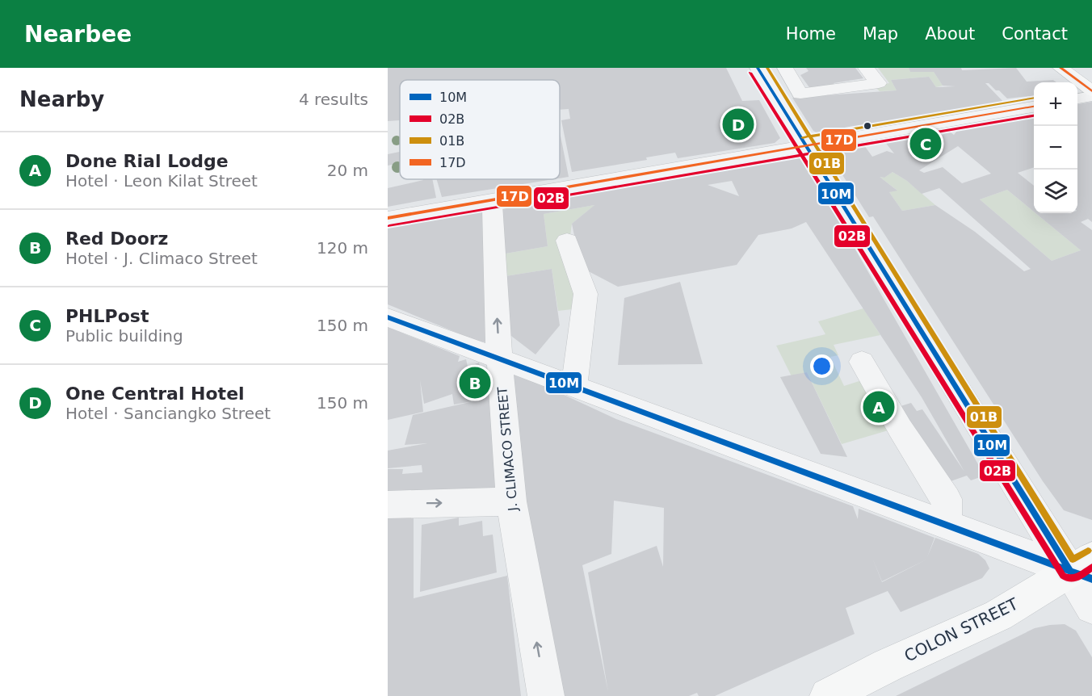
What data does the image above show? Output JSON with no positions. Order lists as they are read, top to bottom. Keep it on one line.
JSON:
{"streets":{"main road":["COLON STREET"],"street":["J. CLIMACO STREET"]},"lines":["transit line 10M","transit line 01B","transit line 17D","transit line 02B"],"legend":["10M","02B","01B","17D"],"page":{"header":"Nearbee","nav":["Home","Map","About","Contact"],"heading":["Nearby","4 results"],"map_buttons":["+","−"],"pins":["D","C","B","A"],"list":[{"mark":"A","name":"Done Rial Lodge","note":"Hotel · Leon Kilat Street","value":"20 m"},{"mark":"B","name":"Red Doorz","note":"Hotel · J. Climaco Street","value":"120 m"},{"mark":"C","name":"PHLPost","note":"Public building","value":"150 m"},{"mark":"D","name":"One Central Hotel","note":"Hotel · Sanciangko Street","value":"150 m"}]}}
